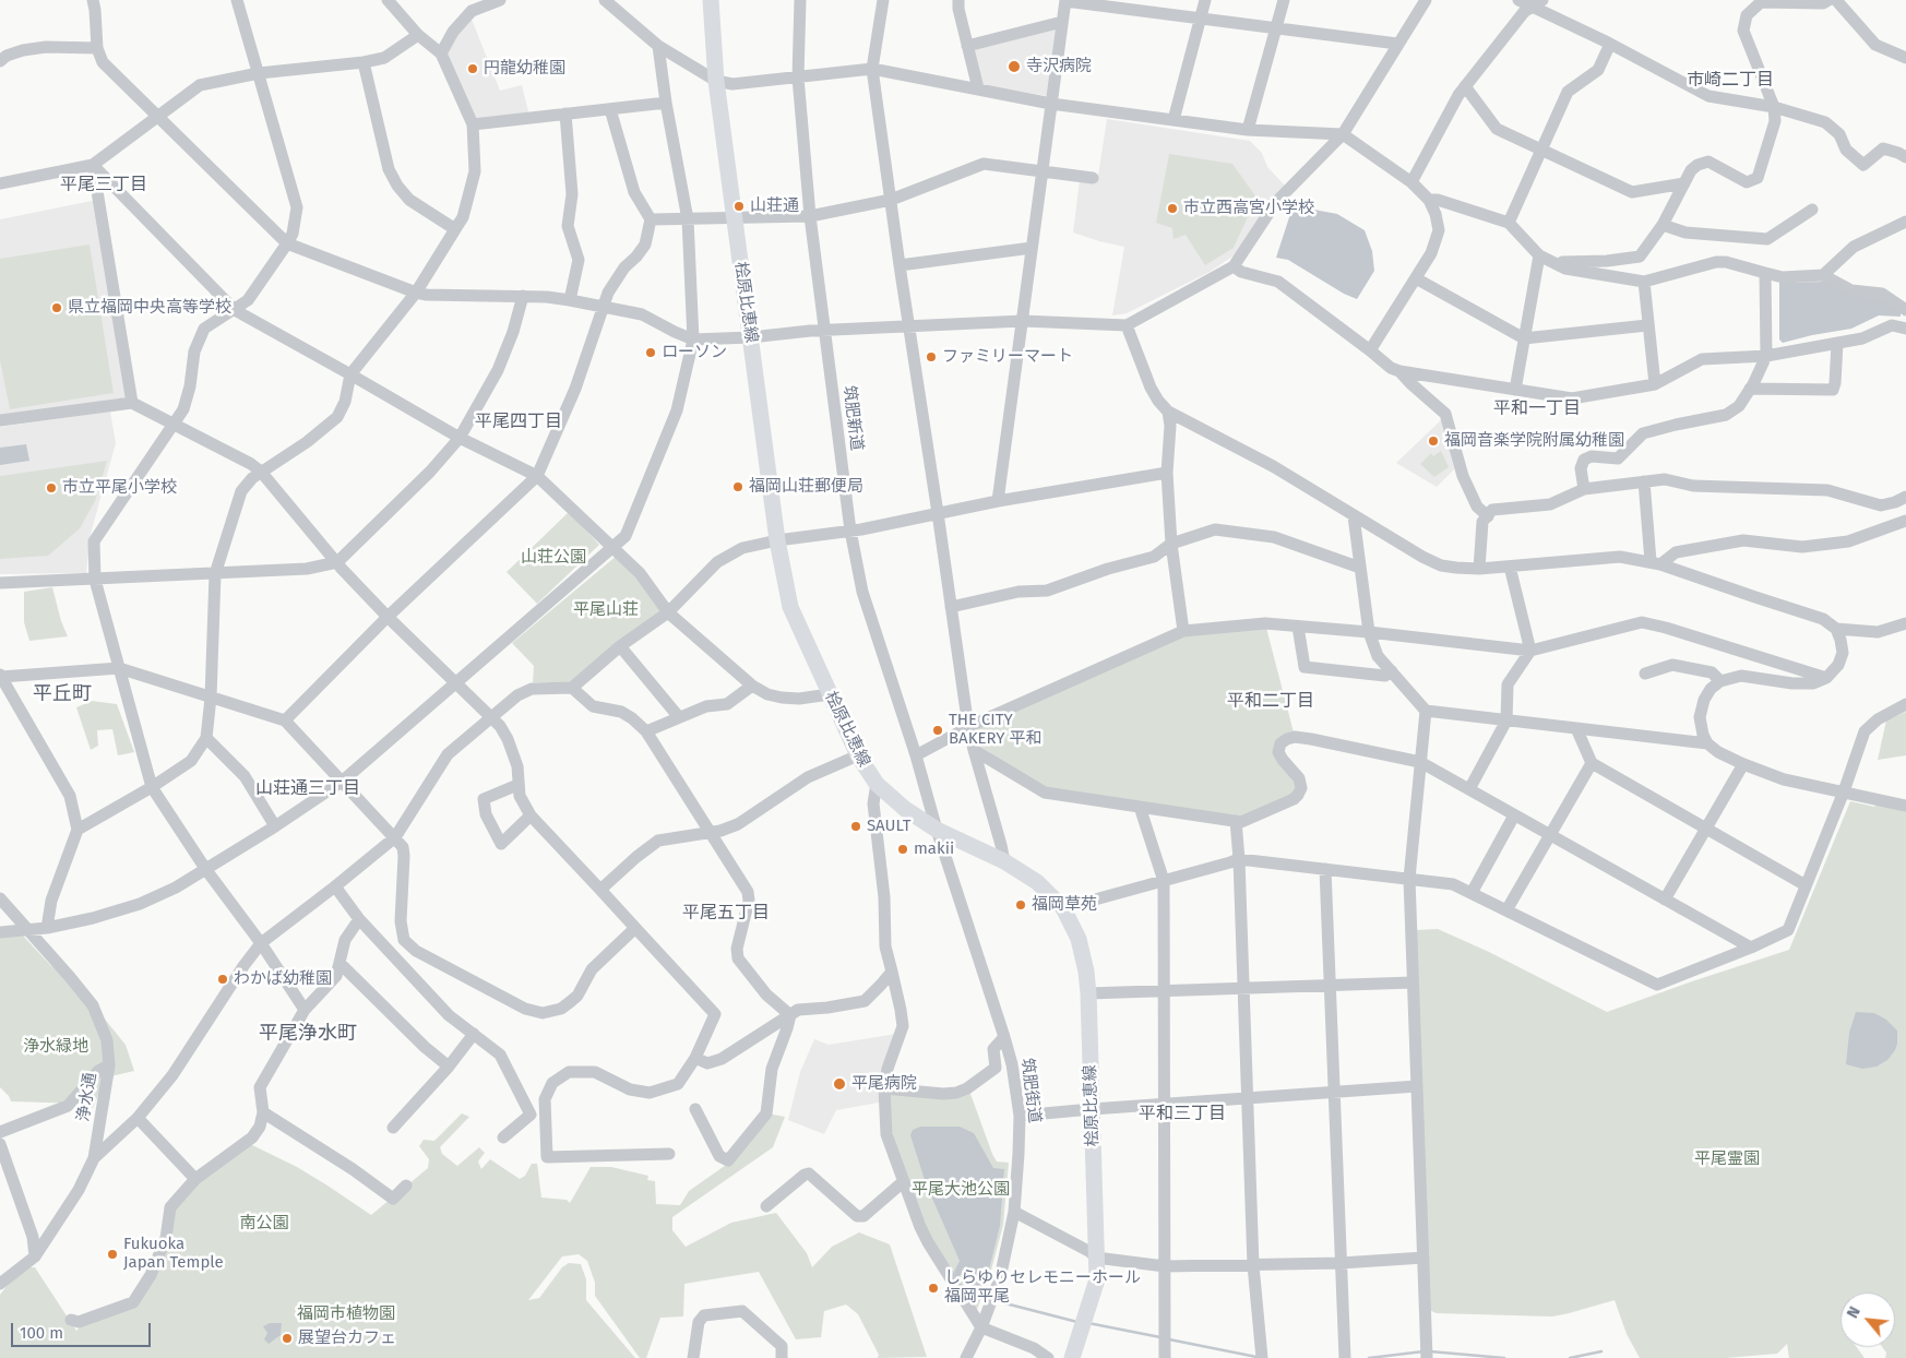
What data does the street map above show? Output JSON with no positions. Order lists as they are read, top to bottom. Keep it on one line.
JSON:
{"streets":{"main road":["桧原比恵線"],"street":["筑肥新道","筑肥街道","浄水通"]},"crossings":[["桧原比恵線","筑肥新道"],["桧原比恵線","筑肥街道"],["筑肥新道","筑肥街道"]],"districts":["市崎二丁目","平尾三丁目","平和一丁目","平尾四丁目","平丘町","平和二丁目","山荘通三丁目","平尾五丁目","平尾浄水町","平和三丁目"],"parks":["山荘公園","平尾山荘","浄水緑地","平尾霊園","平尾大池公園","南公園","福岡市植物園"],"places":["寺沢病院","円龍幼稚園","山荘通","市立西高宮小学校","県立福岡中央高等学校","ローソン","ファミリーマート","福岡音楽学院附属幼稚園","福岡山荘郵便局","市立平尾小学校","THE CITY BAKERY 平和","SAULT","makii","福岡草苑","わかば幼稚園","平尾病院","Fukuoka Japan Temple","しらゆりセレモニーホール 福岡平尾","展望台カフェ"],"scale_bar":"100 m","north":"top left"}
